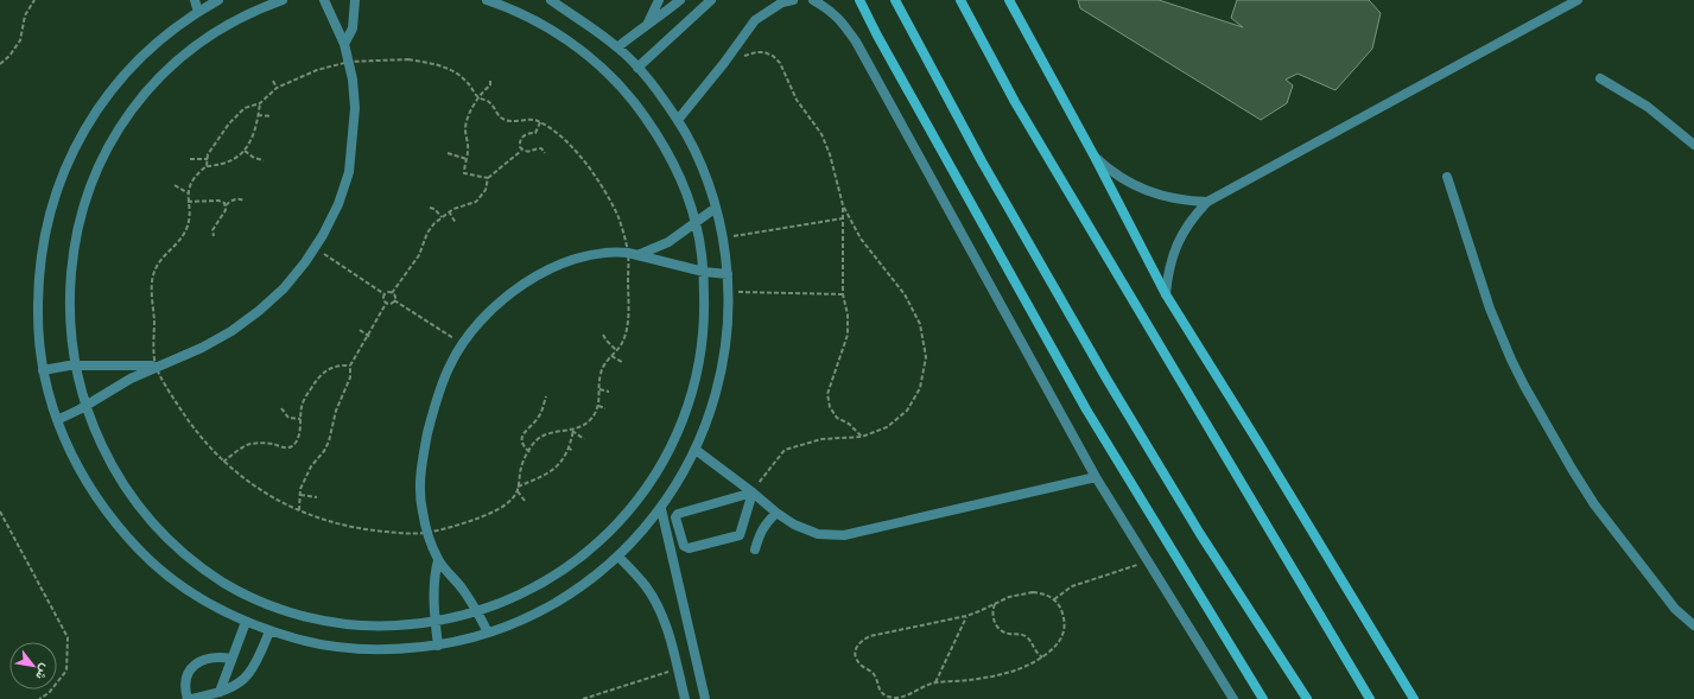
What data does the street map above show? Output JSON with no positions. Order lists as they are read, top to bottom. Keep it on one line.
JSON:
{"north":"bottom right"}
